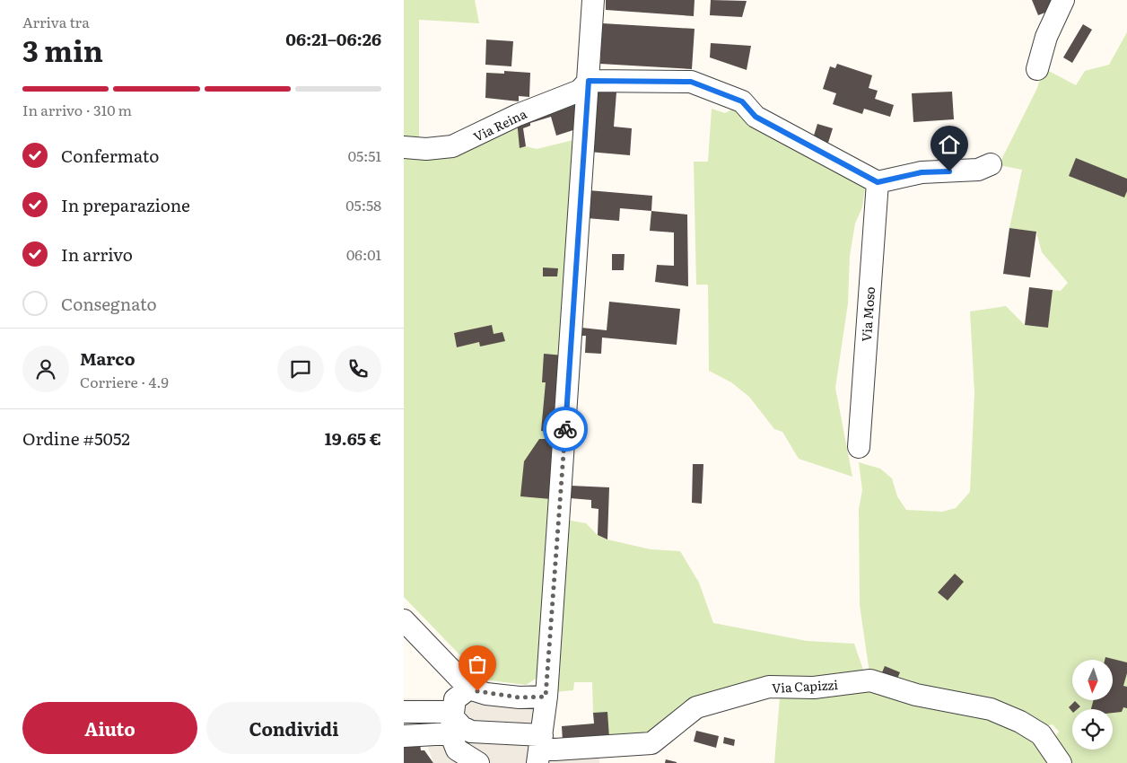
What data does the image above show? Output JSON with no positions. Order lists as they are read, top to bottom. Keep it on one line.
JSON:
{"streets":{"street":["Via Reina","Via Moso","Via Capizzi"]},"north":"bottom","page":{"heading":["3 min","Arriva tra","06:21–06:26"],"panel":["Marco","Corriere · 4.9","Ordine #5052","19.65 €"],"bar":"In arrivo · 310 m","list":[["Confermato","05:51"],["In preparazione","05:58"],["In arrivo","06:01"],"Consegnato"],"buttons":["Aiuto","Condividi"]}}
